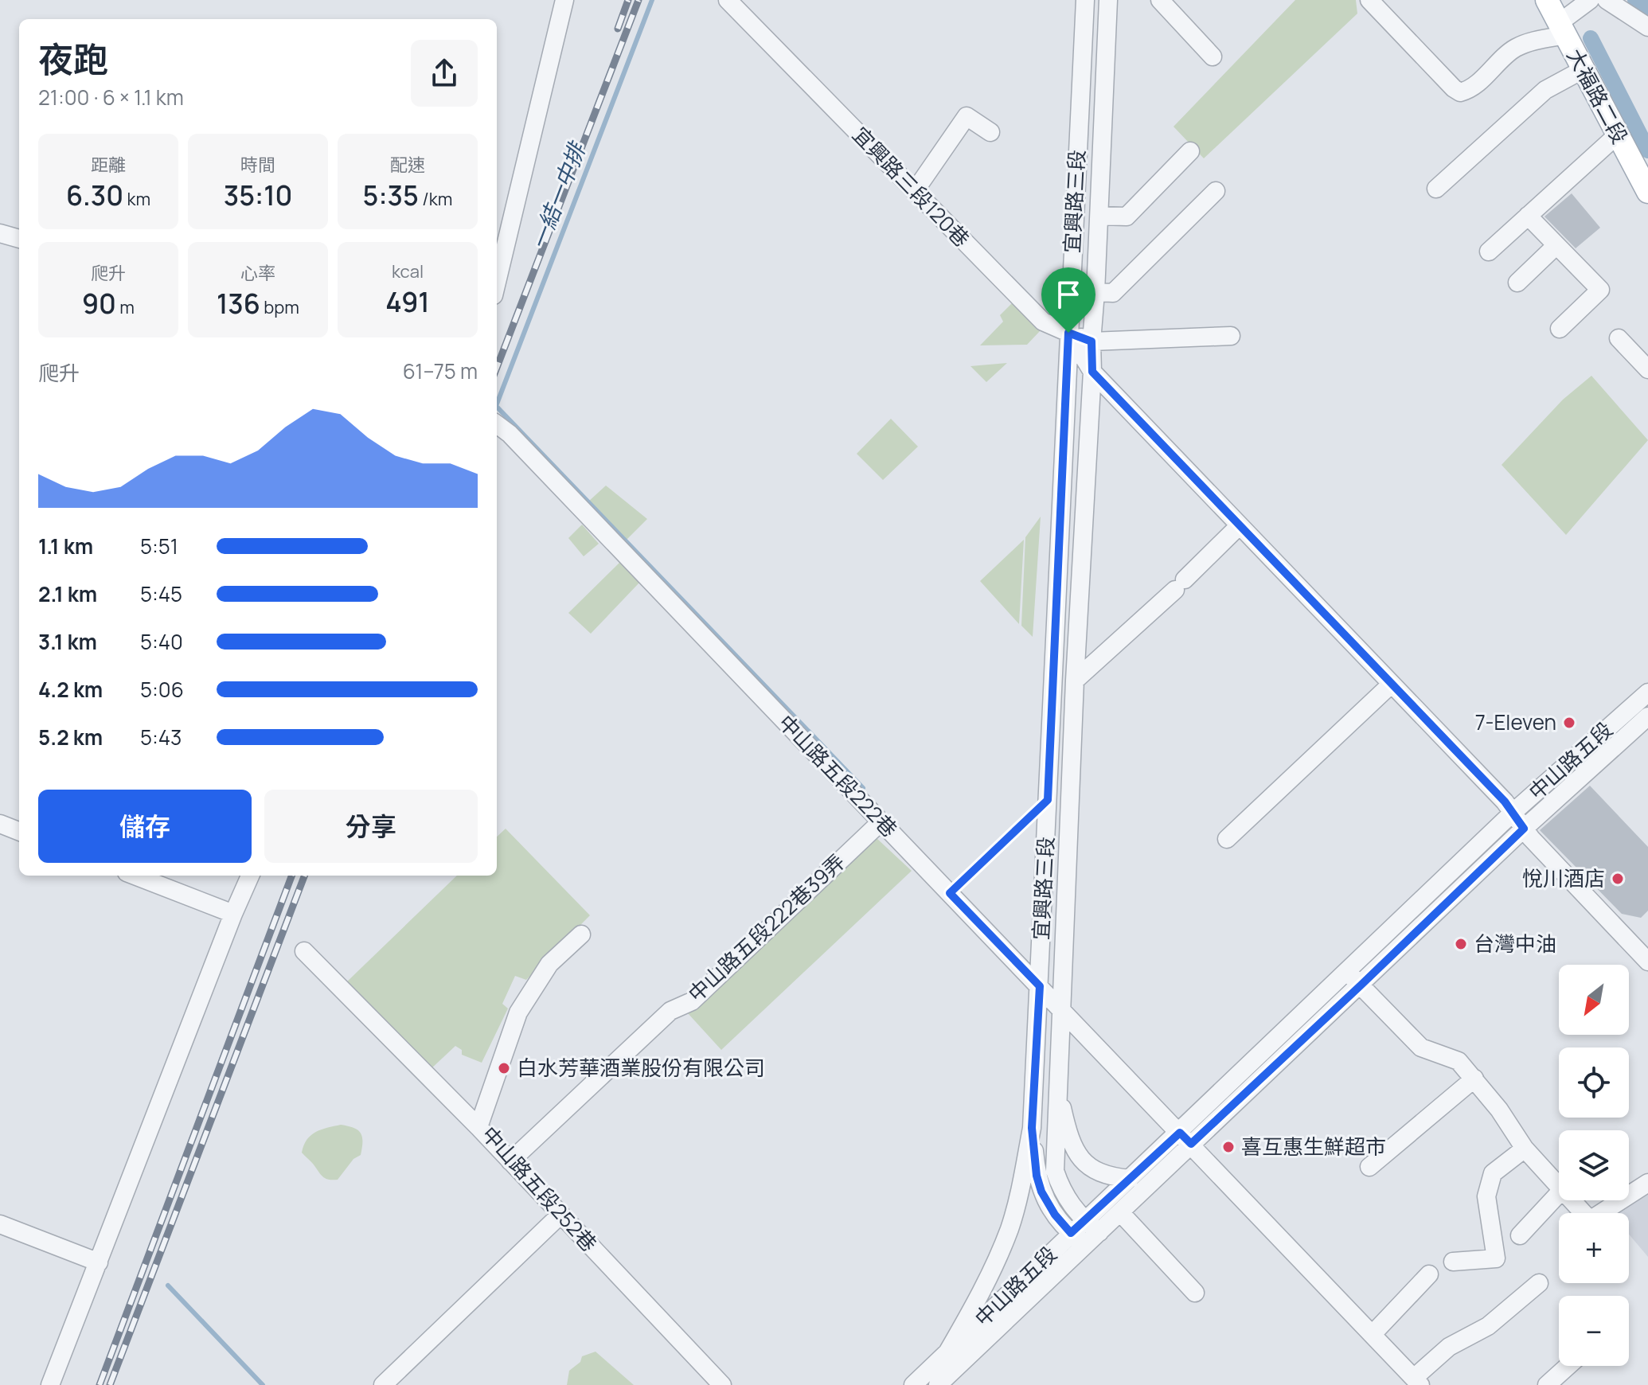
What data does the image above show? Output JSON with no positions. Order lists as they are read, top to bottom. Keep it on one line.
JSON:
{"streets":{"main road":["大福路二段"],"street":["宜興路三段120巷","宜興路三段","中山路五段","中山路五段222巷","中山路五段222巷39弄","中山路五段252巷"]},"crossings":[["宜興路三段120巷","宜興路三段"],["宜興路三段","中山路五段"],["宜興路三段","中山路五段222巷"],["中山路五段","中山路五段222巷"],["中山路五段222巷","中山路五段222巷39弄"],["中山路五段222巷39弄","中山路五段252巷"]],"water":["一結一中排"],"places":["7-Eleven","悅川酒店","台灣中油","白水芳華酒業股份有限公司","喜互惠生鮮超市"],"north":"bottom left","page":{"heading":["夜跑","21:00 · 6 × 1.1 km"],"stats":[["距離","6.30 km"],["時間","35:10"],["配速","5:35 /km"],["爬升","90 m"],["心率","136 bpm"],["kcal","491"]],"chart":["爬升","61–75 m"],"list":[{"name":"1.1 km","note":"5:51"},{"name":"2.1 km","note":"5:45"},{"name":"3.1 km","note":"5:40"},{"name":"4.2 km","note":"5:06"},{"name":"5.2 km","note":"5:43"}],"buttons":["儲存","分享"],"map_buttons":["+","−"]}}
